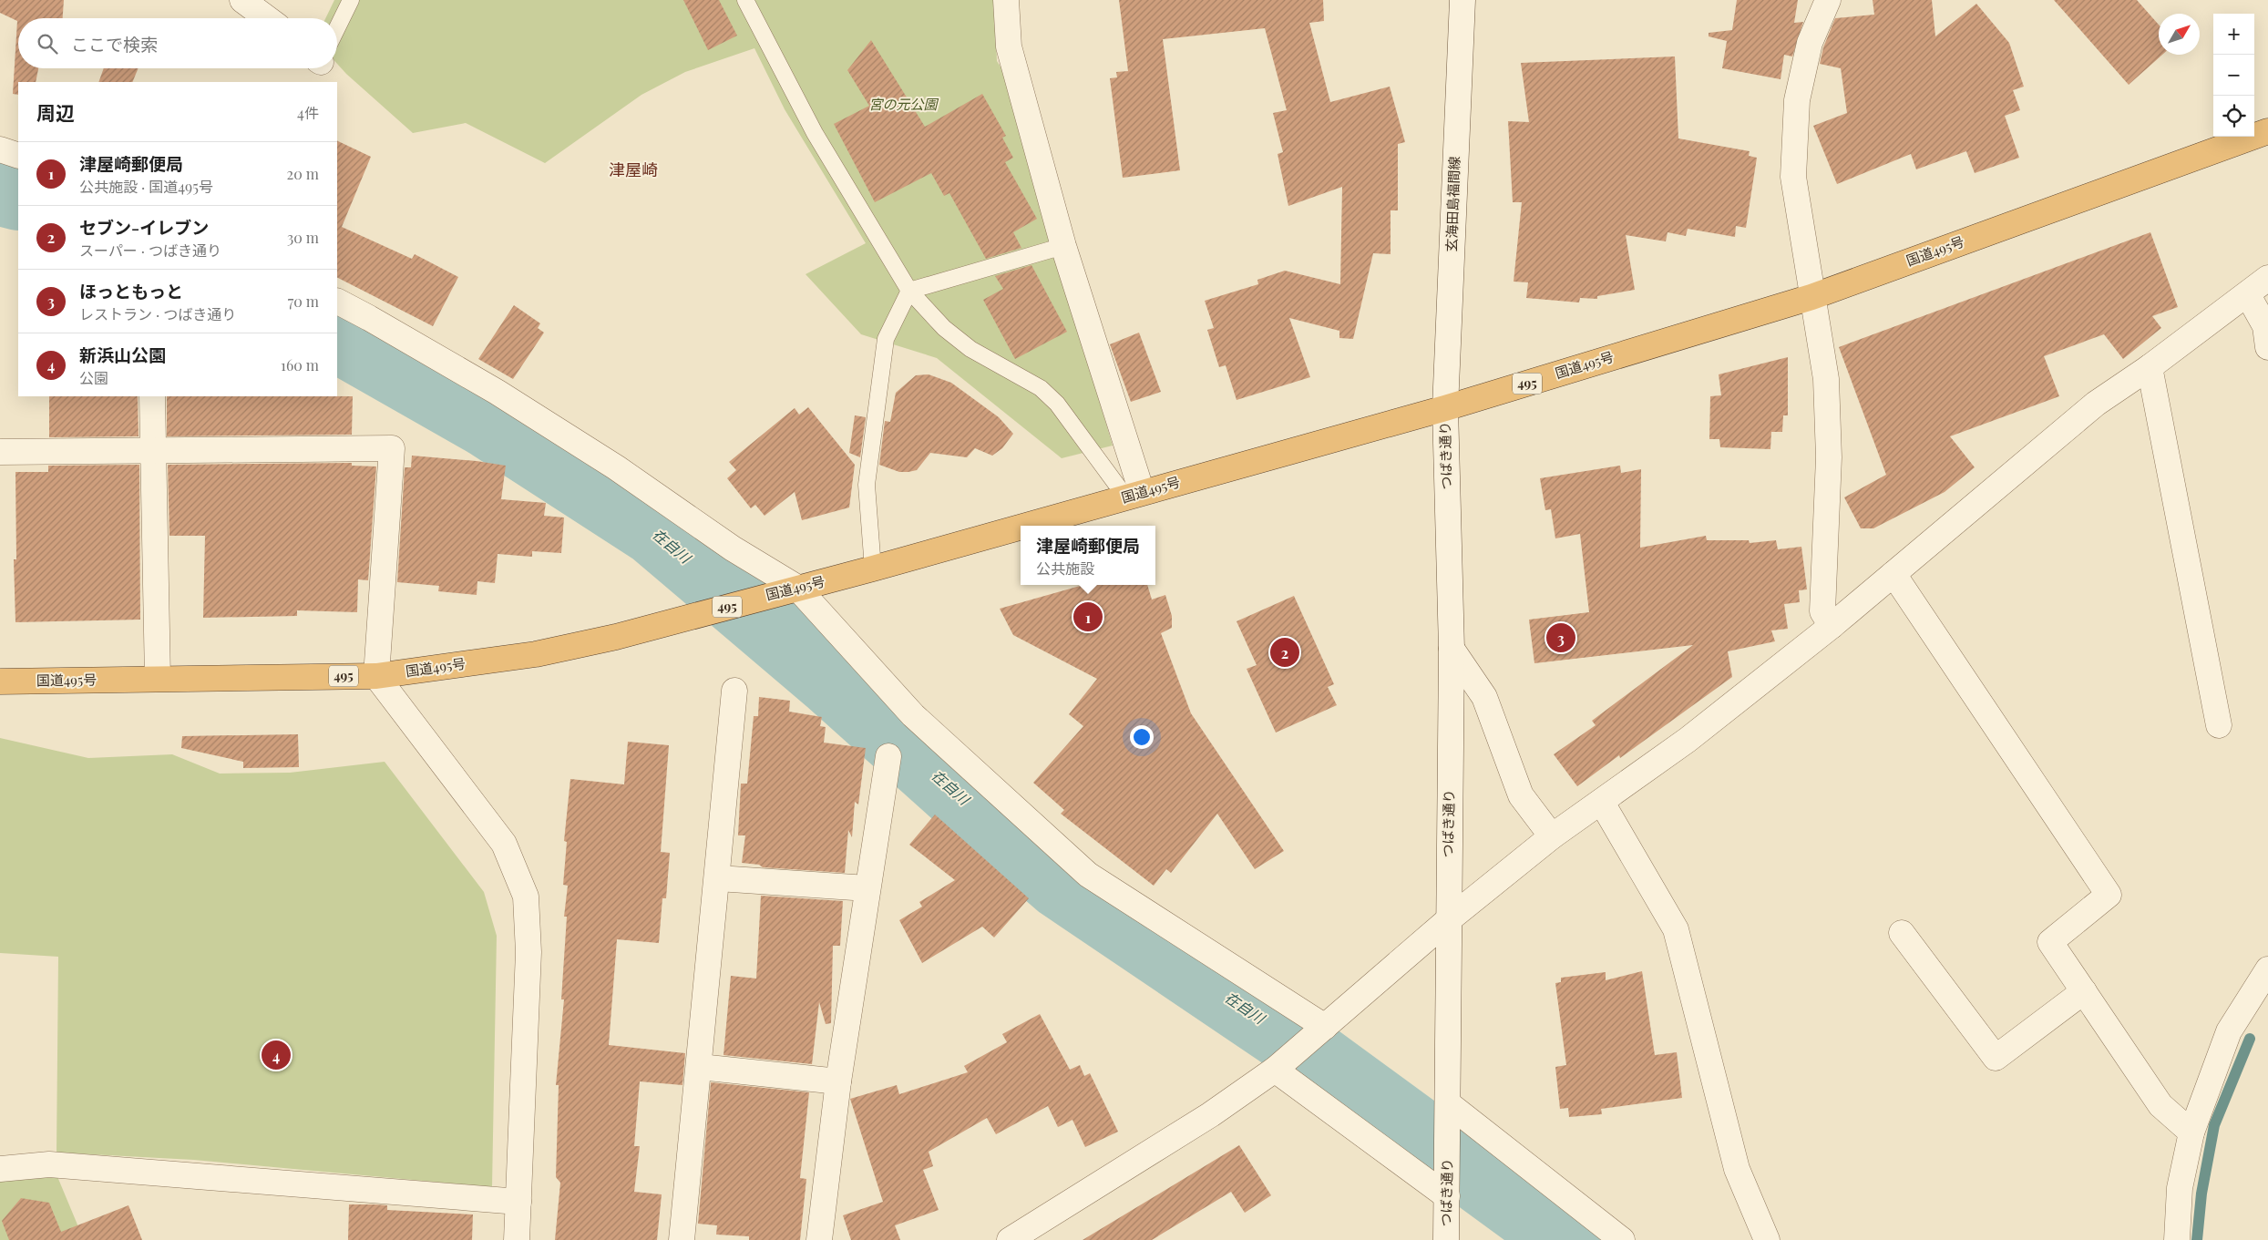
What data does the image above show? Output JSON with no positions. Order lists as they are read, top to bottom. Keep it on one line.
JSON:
{"streets":{"highway":["国道495号","495"],"street":["玄海田島福間線","つばき通り"]},"crossings":[["玄海田島福間線","国道495号"],["玄海田島福間線","つばき通り"],["国道495号","つばき通り"]],"districts":["津屋崎"],"water":["在自川"],"parks":["宮の元公園"],"north":"top right","page":{"map_buttons":["+","−"],"search":"ここで検索","heading":["周辺","4件"],"list":[{"mark":"1","name":"津屋崎郵便局","note":"公共施設 · 国道495号","value":"20 m"},{"mark":"2","name":"セブン-イレブン","note":"スーパー · つばき通り","value":"30 m"},{"mark":"3","name":"ほっともっと","note":"レストラン · つばき通り","value":"70 m"},{"mark":"4","name":"新浜山公園","note":"公園","value":"160 m"}],"popup":["津屋崎郵便局","公共施設"],"pins":["1","3","2","4"]}}
